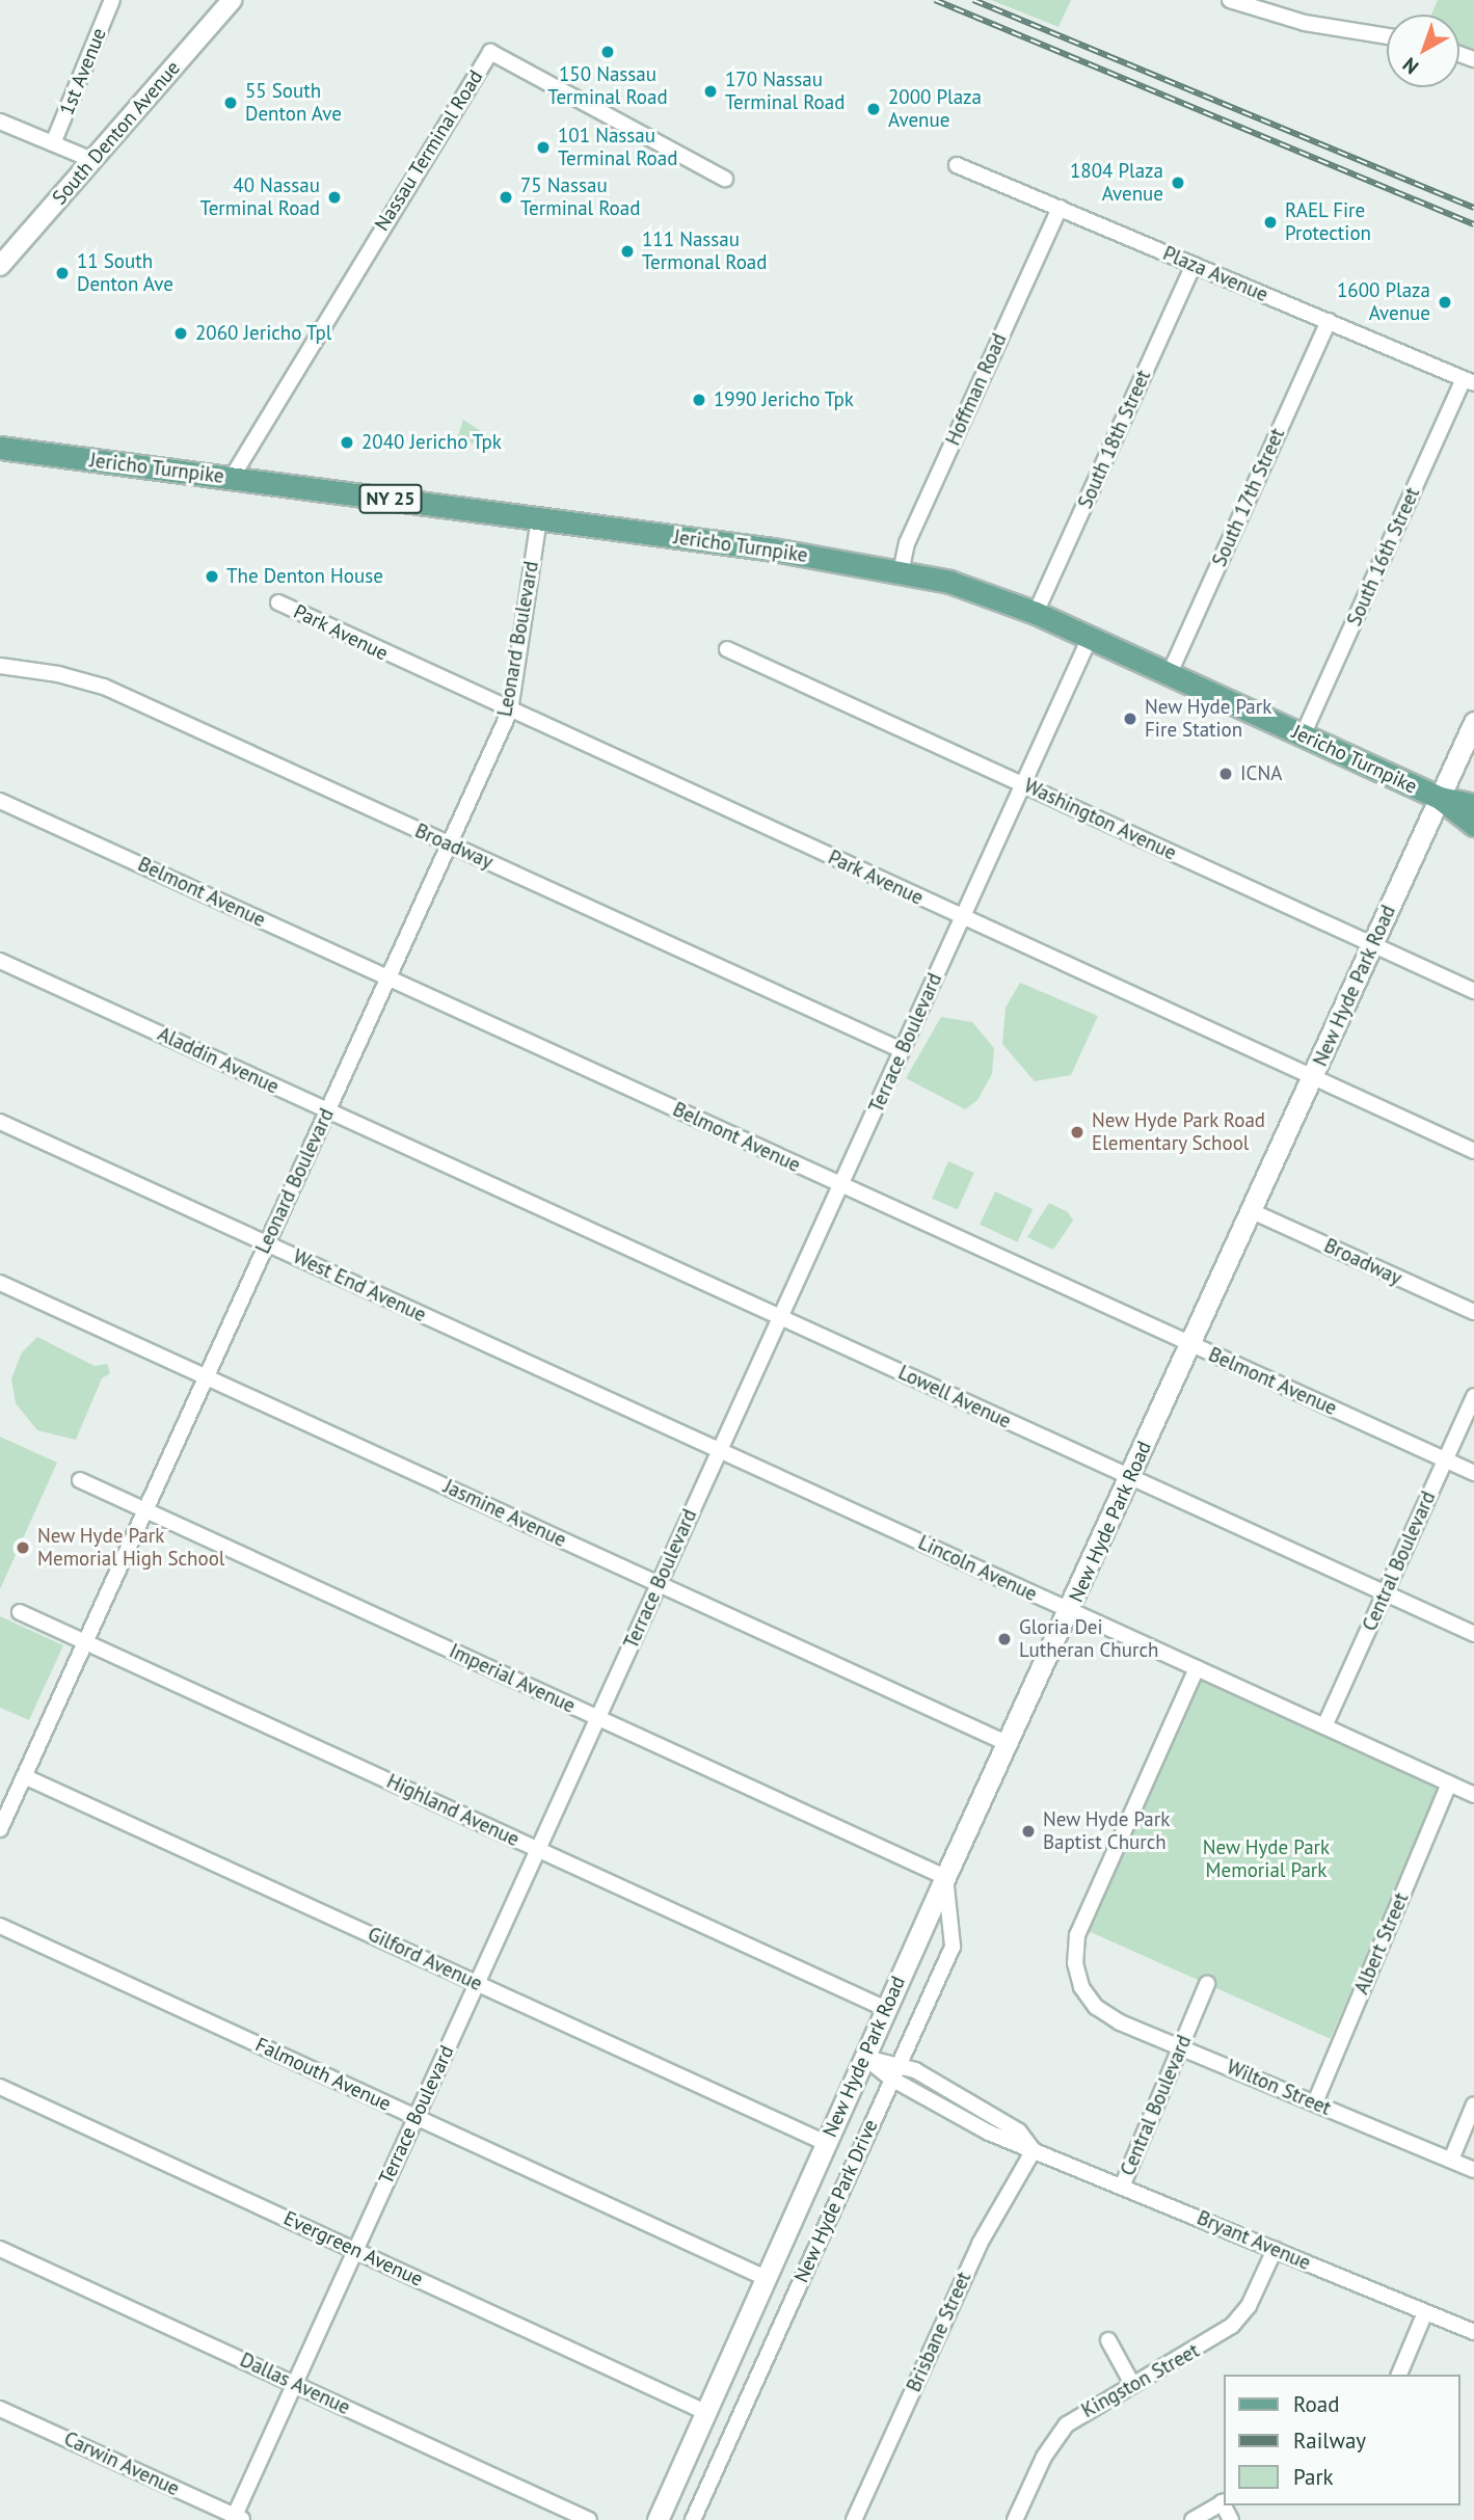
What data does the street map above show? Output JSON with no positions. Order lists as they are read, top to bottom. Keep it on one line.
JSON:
{"streets":{"main road":["Jericho Turnpike","NY 25","New Hyde Park Road"],"street":["1st Avenue","South Denton Avenue","Nassau Terminal Road","Plaza Avenue","Hoffman Road","South 18th Street","South 17th Street","South 16th Street","Park Avenue","Leonard Boulevard","Washington Avenue","Broadway","Belmont Avenue","Terrace Boulevard","Aladdin Avenue","West End Avenue","Lowell Avenue","Jasmine Avenue","Central Boulevard","Lincoln Avenue","Imperial Avenue","Highland Avenue","Albert Street","Gilford Avenue","Falmouth Avenue","Wilton Street","New Hyde Park Drive","Bryant Avenue","Evergreen Avenue","Brisbane Street","Kingston Street","Dallas Avenue","Carwin Avenue"]},"crossings":[["Nassau Terminal Road","Jericho Turnpike"],["Plaza Avenue","Hoffman Road"],["Plaza Avenue","South 18th Street"],["Plaza Avenue","South 17th Street"],["Plaza Avenue","South 16th Street"],["Hoffman Road","Jericho Turnpike"],["South 18th Street","Jericho Turnpike"],["Jericho Turnpike","South 17th Street"],["Jericho Turnpike","South 16th Street"],["Jericho Turnpike","Leonard Boulevard"],["Jericho Turnpike","New Hyde Park Road"],["Jericho Turnpike","Terrace Boulevard"],["Park Avenue","Leonard Boulevard"],["Park Avenue","New Hyde Park Road"],["Park Avenue","Terrace Boulevard"],["Leonard Boulevard","Broadway"],["Leonard Boulevard","Belmont Avenue"],["Leonard Boulevard","Aladdin Avenue"],["Leonard Boulevard","West End Avenue"],["Leonard Boulevard","Jasmine Avenue"],["Leonard Boulevard","Imperial Avenue"],["Leonard Boulevard","Highland Avenue"],["Leonard Boulevard","Gilford Avenue"],["Washington Avenue","New Hyde Park Road"],["Washington Avenue","Terrace Boulevard"],["Broadway","New Hyde Park Road"],["Broadway","Terrace Boulevard"],["Belmont Avenue","New Hyde Park Road"],["Belmont Avenue","Terrace Boulevard"],["Belmont Avenue","Central Boulevard"],["New Hyde Park Road","Lowell Avenue"],["New Hyde Park Road","Jasmine Avenue"],["New Hyde Park Road","Lincoln Avenue"],["New Hyde Park Road","Imperial Avenue"],["New Hyde Park Road","Highland Avenue"],["New Hyde Park Road","Gilford Avenue"],["New Hyde Park Road","Falmouth Avenue"],["New Hyde Park Road","New Hyde Park Drive"],["New Hyde Park Road","Bryant Avenue"],["New Hyde Park Road","Evergreen Avenue"],["Terrace Boulevard","West End Avenue"],["Terrace Boulevard","Lowell Avenue"],["Terrace Boulevard","Jasmine Avenue"],["Terrace Boulevard","Lincoln Avenue"],["Terrace Boulevard","Imperial Avenue"],["Terrace Boulevard","Highland Avenue"],["Terrace Boulevard","Gilford Avenue"],["Terrace Boulevard","Falmouth Avenue"],["Terrace Boulevard","Evergreen Avenue"],["Terrace Boulevard","Dallas Avenue"],["Terrace Boulevard","Carwin Avenue"],["Aladdin Avenue","Lowell Avenue"],["West End Avenue","Lincoln Avenue"],["Lowell Avenue","Central Boulevard"],["Central Boulevard","Lincoln Avenue"],["Central Boulevard","Wilton Street"],["Central Boulevard","Bryant Avenue"],["Lincoln Avenue","Albert Street"],["Lincoln Avenue","Wilton Street"],["Imperial Avenue","New Hyde Park Drive"],["Albert Street","Wilton Street"],["New Hyde Park Drive","Bryant Avenue"],["Bryant Avenue","Brisbane Street"],["Bryant Avenue","Kingston Street"]],"parks":["New Hyde Park Memorial Park"],"places":["150 Nassau Terminal Road","170 Nassau Terminal Road","55 South Denton Ave","2000 Plaza Avenue","101 Nassau Terminal Road","1804 Plaza Avenue","40 Nassau Terminal Road","75 Nassau Terminal Road","RAEL Fire Protection","111 Nassau Termonal Road","11 South Denton Ave","1600 Plaza Avenue","2060 Jericho Tpl","1990 Jericho Tpk","2040 Jericho Tpk","The Denton House","New Hyde Park Fire Station","ICNA","New Hyde Park Road Elementary School","New Hyde Park Memorial High School","Gloria Dei Lutheran Church","New Hyde Park Baptist Church"],"legend":["Road","Railway","Park"],"north":"bottom left"}
